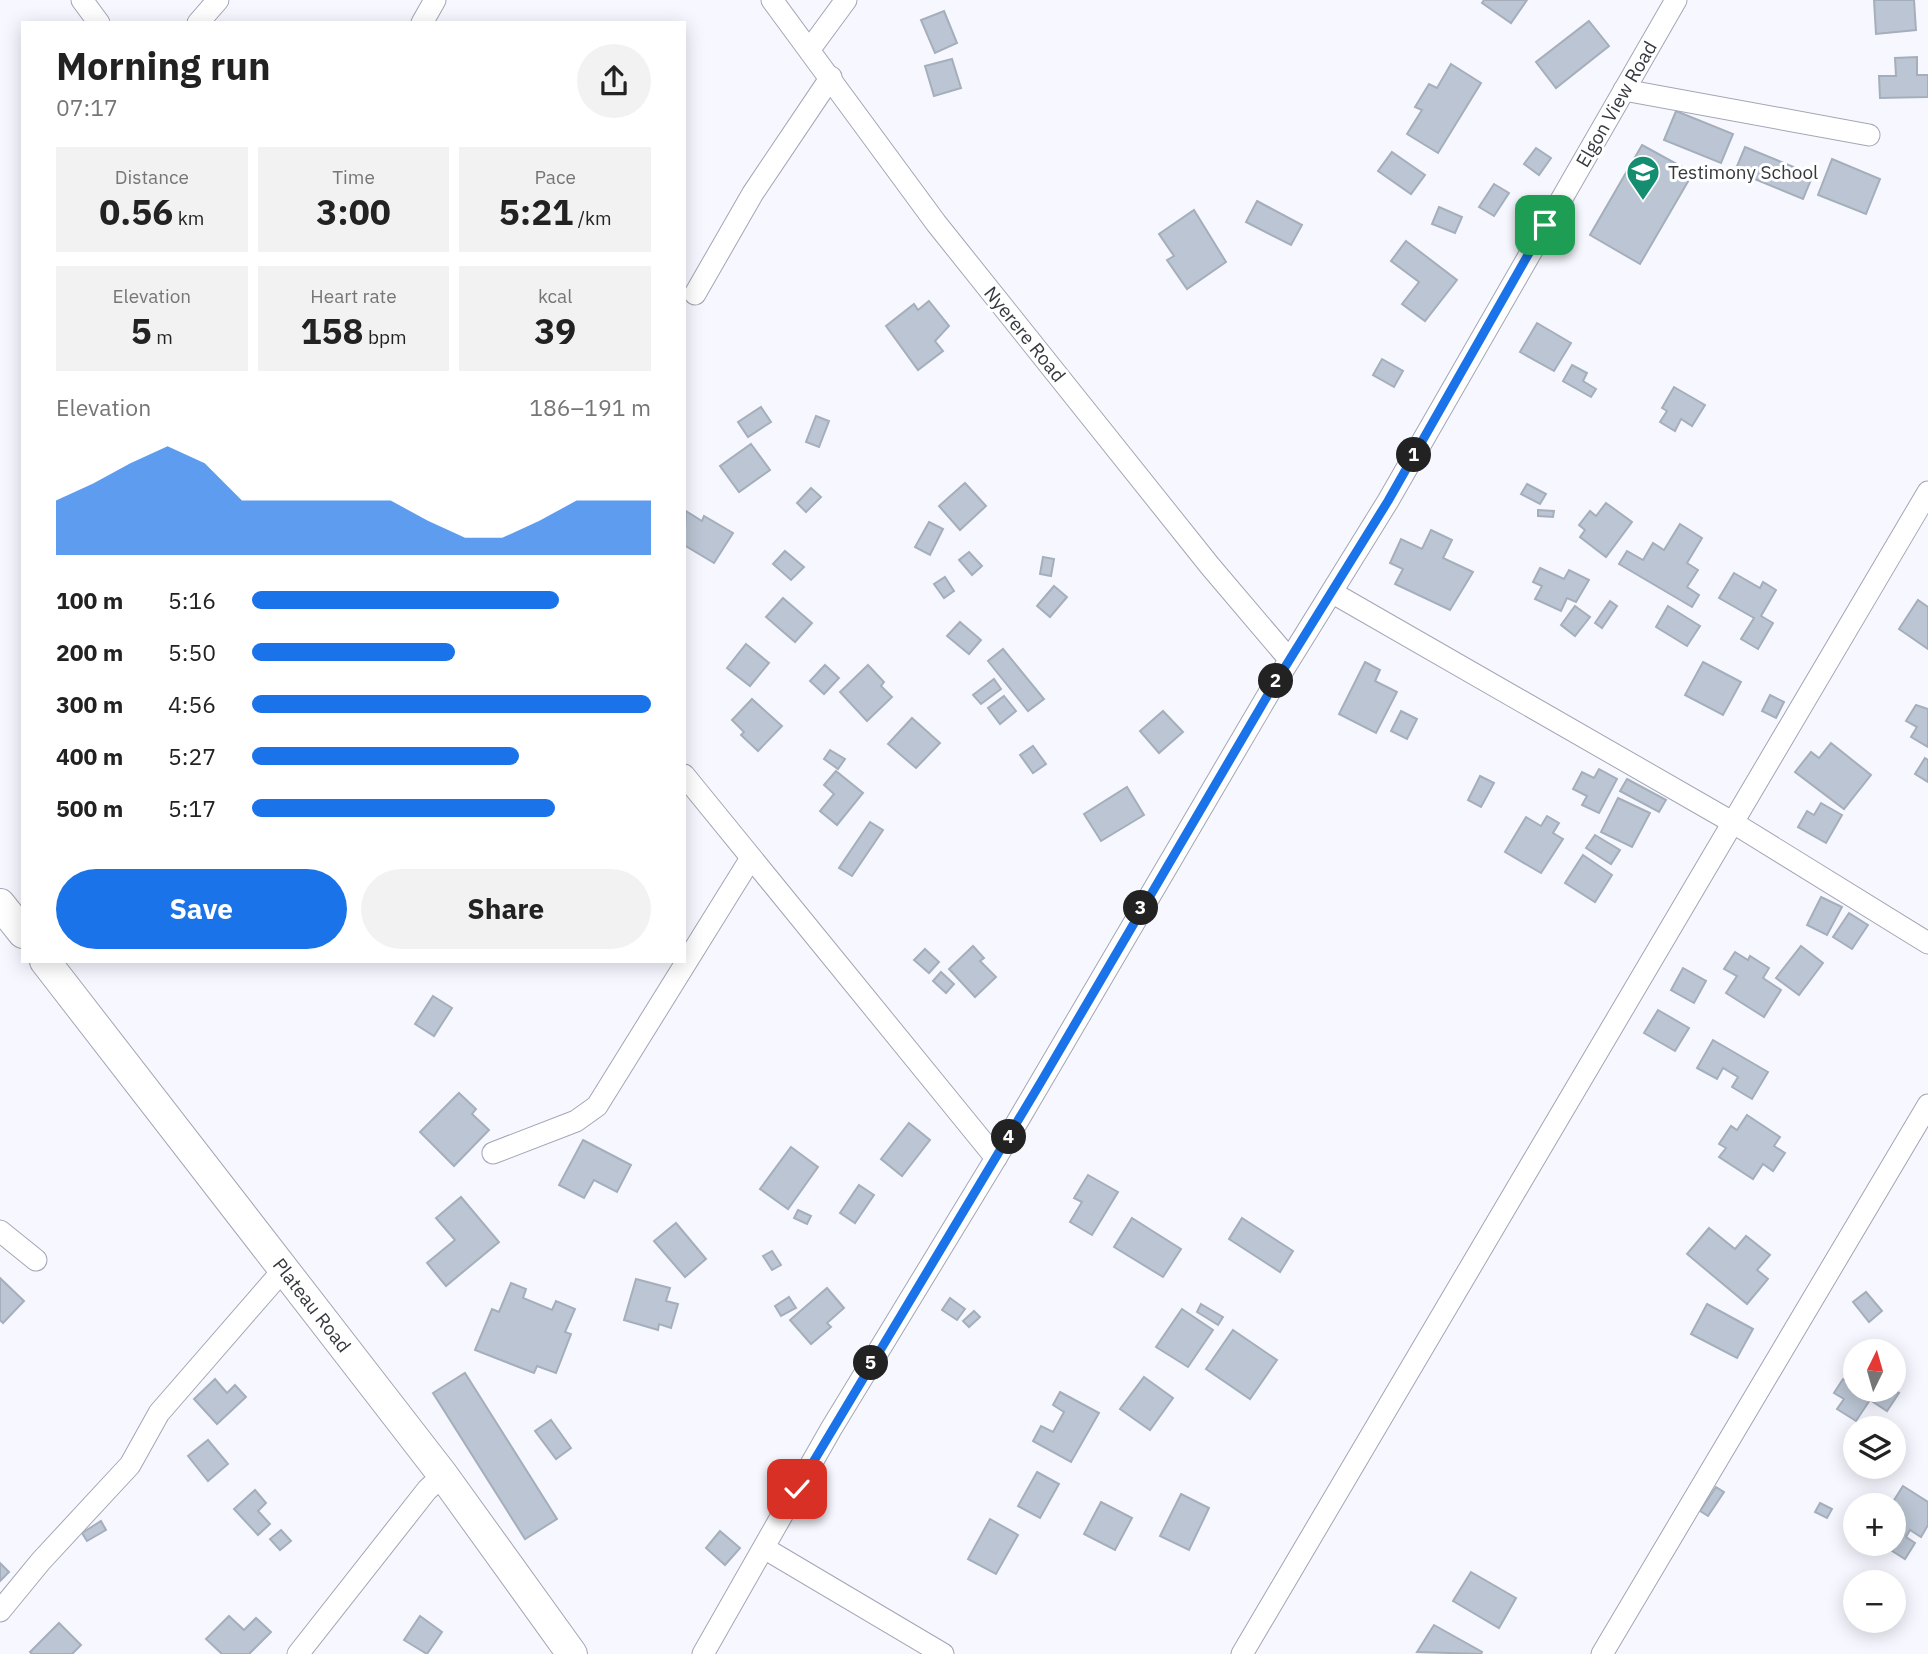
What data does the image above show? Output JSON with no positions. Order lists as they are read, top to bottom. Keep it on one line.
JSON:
{"streets":{"street":["Elgon View Road","Nyerere Road","Plateau Road"]},"crossings":[["Elgon View Road","Nyerere Road"]],"places":{"school or university":["Testimony School"]},"north":"top","page":{"heading":["Morning run","07:17"],"stats":[["Distance","0.56 km"],["Time","3:00"],["Pace","5:21 /km"],["Elevation","5 m"],["Heart rate","158 bpm"],["kcal","39"]],"chart":["Elevation","186–191 m"],"pins":["1","2","3","4","5"],"list":[{"name":"100 m","note":"5:16"},{"name":"200 m","note":"5:50"},{"name":"300 m","note":"4:56"},{"name":"400 m","note":"5:27"},{"name":"500 m","note":"5:17"}],"buttons":["Save","Share"],"map_buttons":["+","−"]}}
